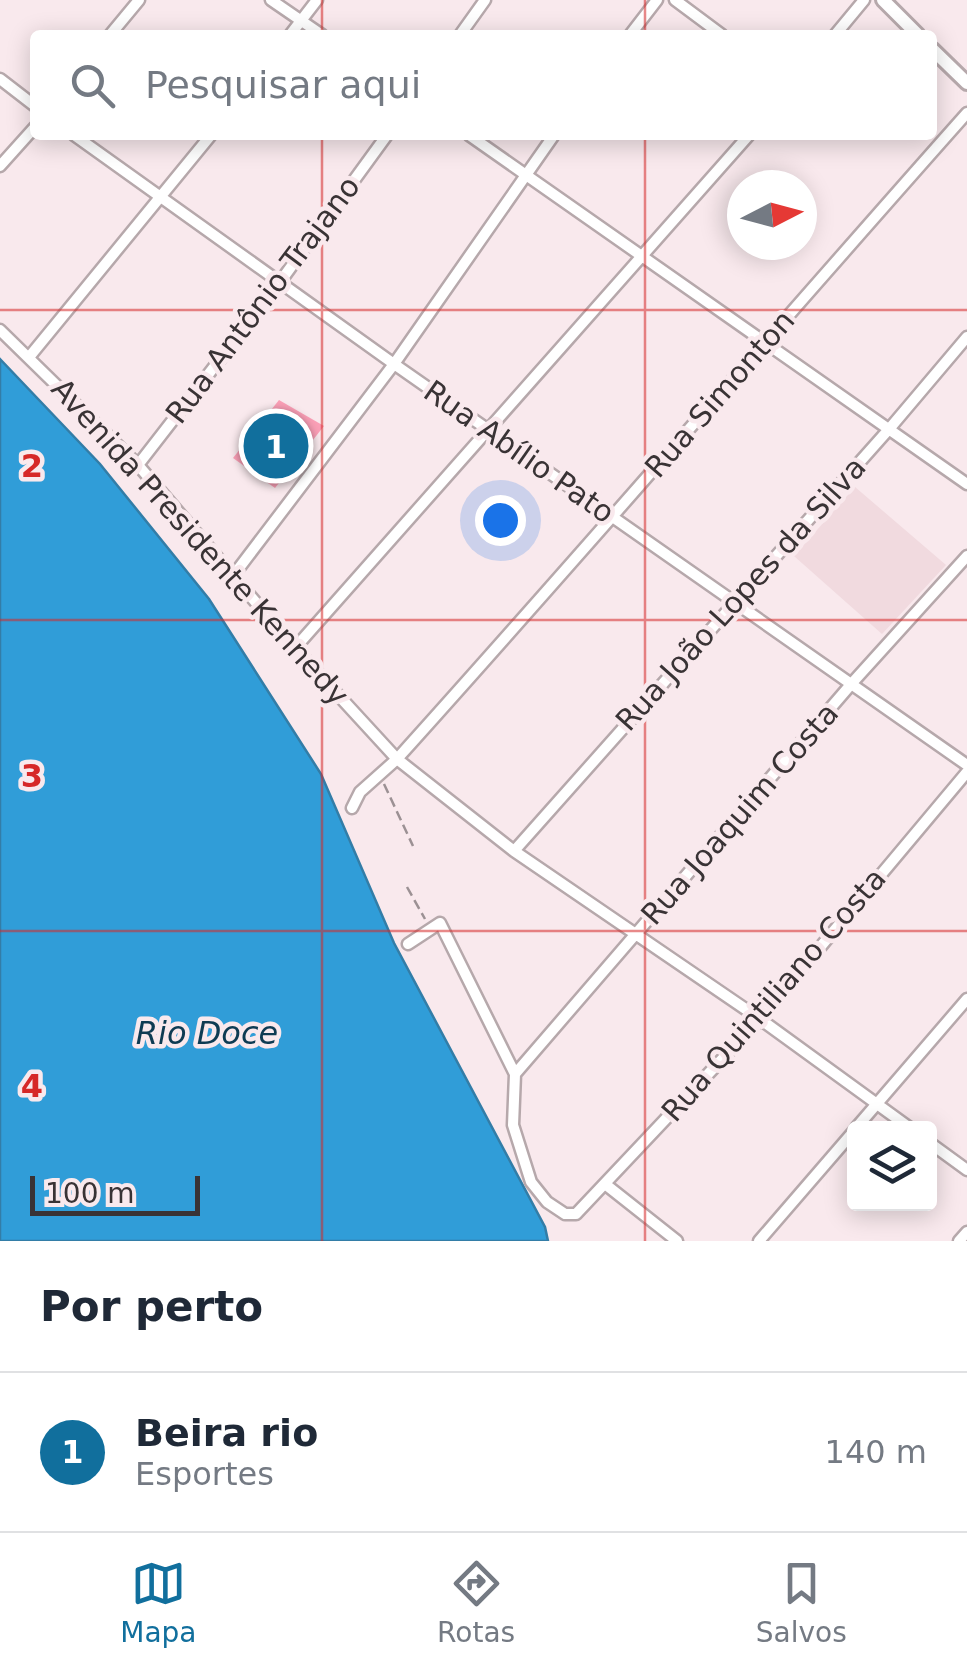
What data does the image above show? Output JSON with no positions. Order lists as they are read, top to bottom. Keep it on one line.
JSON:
{"streets":{"street":["Rua Antônio Trajano","Rua Simonton","Rua Abílio Pato","Avenida Presidente Kennedy","Rua João Lopes da Silva","Rua Joaquim Costa","Rua Quintiliano Costa"]},"crossings":[["Rua Antônio Trajano","Rua Abílio Pato"],["Rua Antônio Trajano","Avenida Presidente Kennedy"],["Rua Simonton","Rua Abílio Pato"],["Rua Simonton","Avenida Presidente Kennedy"],["Rua Abílio Pato","Rua João Lopes da Silva"],["Rua Abílio Pato","Rua Joaquim Costa"],["Rua Abílio Pato","Rua Quintiliano Costa"],["Avenida Presidente Kennedy","Rua João Lopes da Silva"],["Avenida Presidente Kennedy","Rua Joaquim Costa"],["Avenida Presidente Kennedy","Rua Quintiliano Costa"],["Rua Joaquim Costa","Rua Quintiliano Costa"]],"water":["Rio Doce"],"scale_bar":"100 m","north":"right","page":{"search":"Pesquisar aqui","pins":"1","scale":"100 m","heading":"Por perto","list":[{"mark":"1","name":"Beira rio","note":"Esportes","value":"140 m"}],"nav":["Mapa","Rotas","Salvos"]},"grid":{"rows":["2","3","4"]}}
